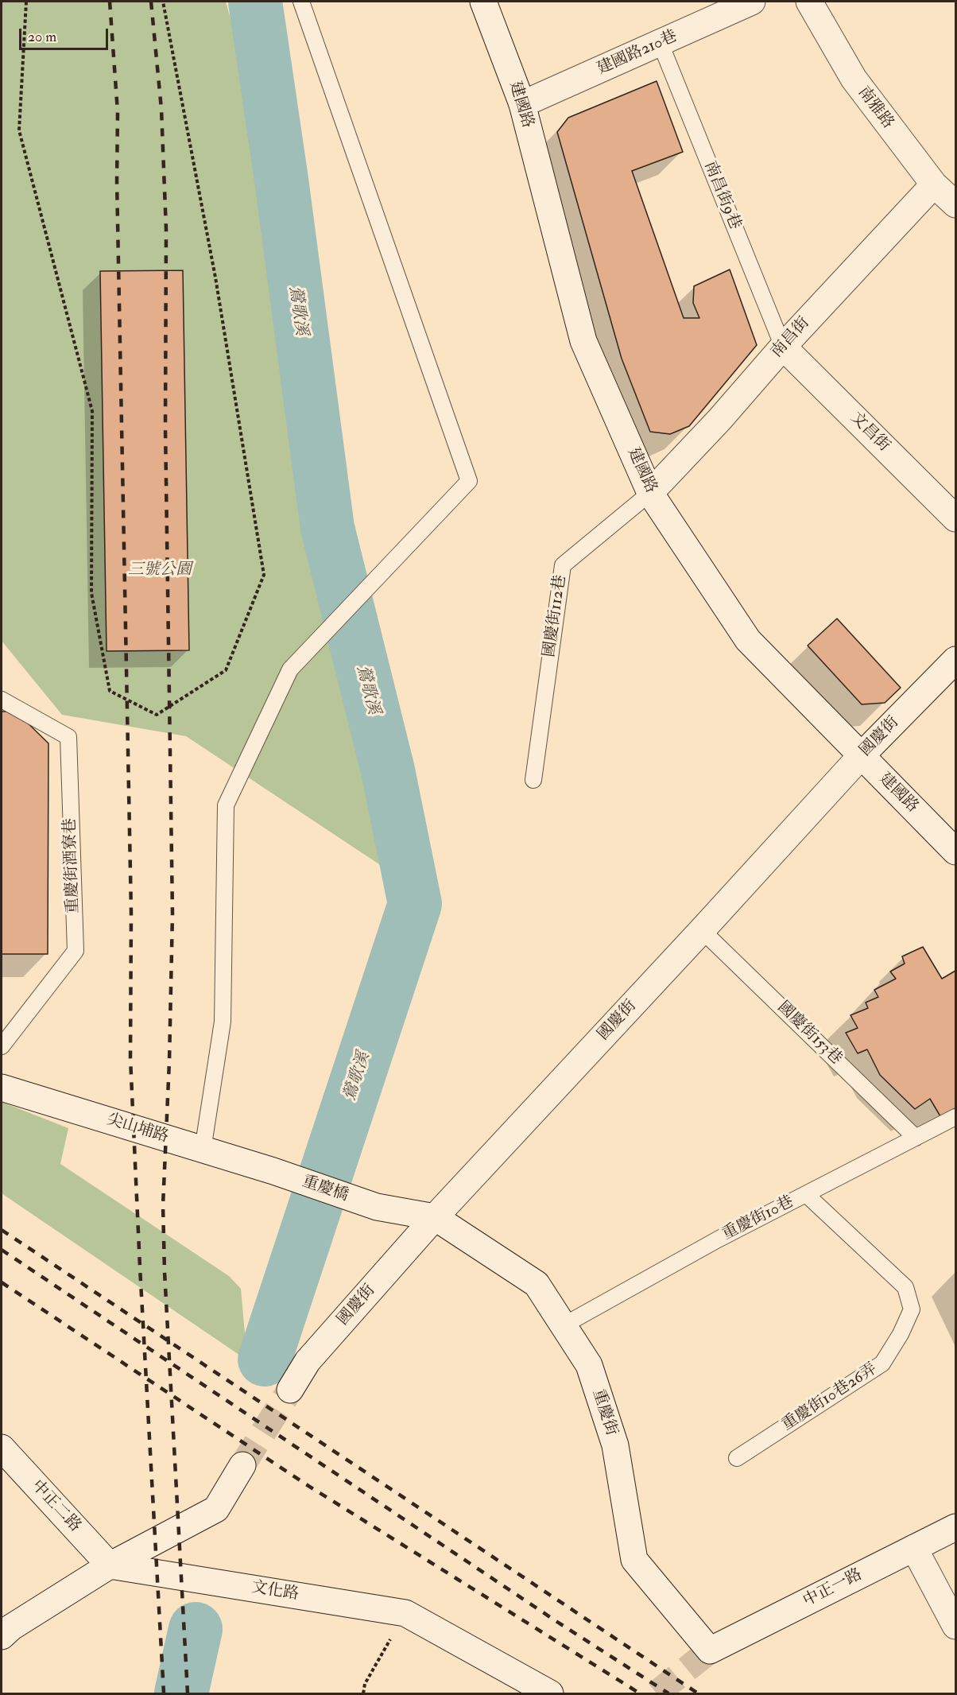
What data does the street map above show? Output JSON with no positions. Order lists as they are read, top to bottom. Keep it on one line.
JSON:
{"streets":{"street":["建國路210巷","建國路","南雅路","南昌街","文昌街","國慶街","尖山埔路","重慶橋","重慶街","中正二路","中正一路","文化路"],"lane":["南昌街9巷","國慶街112巷","重慶街酒寮巷","國慶街153巷","重慶街10巷","重慶街10巷26弄"]},"crossings":[["建國路210巷","建國路"],["建國路210巷","南昌街9巷"],["建國路","南昌街"],["建國路","國慶街112巷"],["建國路","國慶街"],["南雅路","南昌街"],["南昌街9巷","南昌街"],["南昌街9巷","文昌街"],["南昌街","文昌街"],["南昌街","國慶街112巷"],["國慶街","國慶街153巷"],["國慶街","重慶橋"],["國慶街","重慶街"],["國慶街153巷","重慶街10巷"],["尖山埔路","重慶橋"],["重慶橋","重慶街"],["重慶街10巷","重慶街10巷26弄"],["重慶街10巷","重慶街"],["重慶街","中正一路"],["中正二路","文化路"]],"water":["鶯歌溪"],"parks":["三號公園"],"scale_bar":"20 m"}
